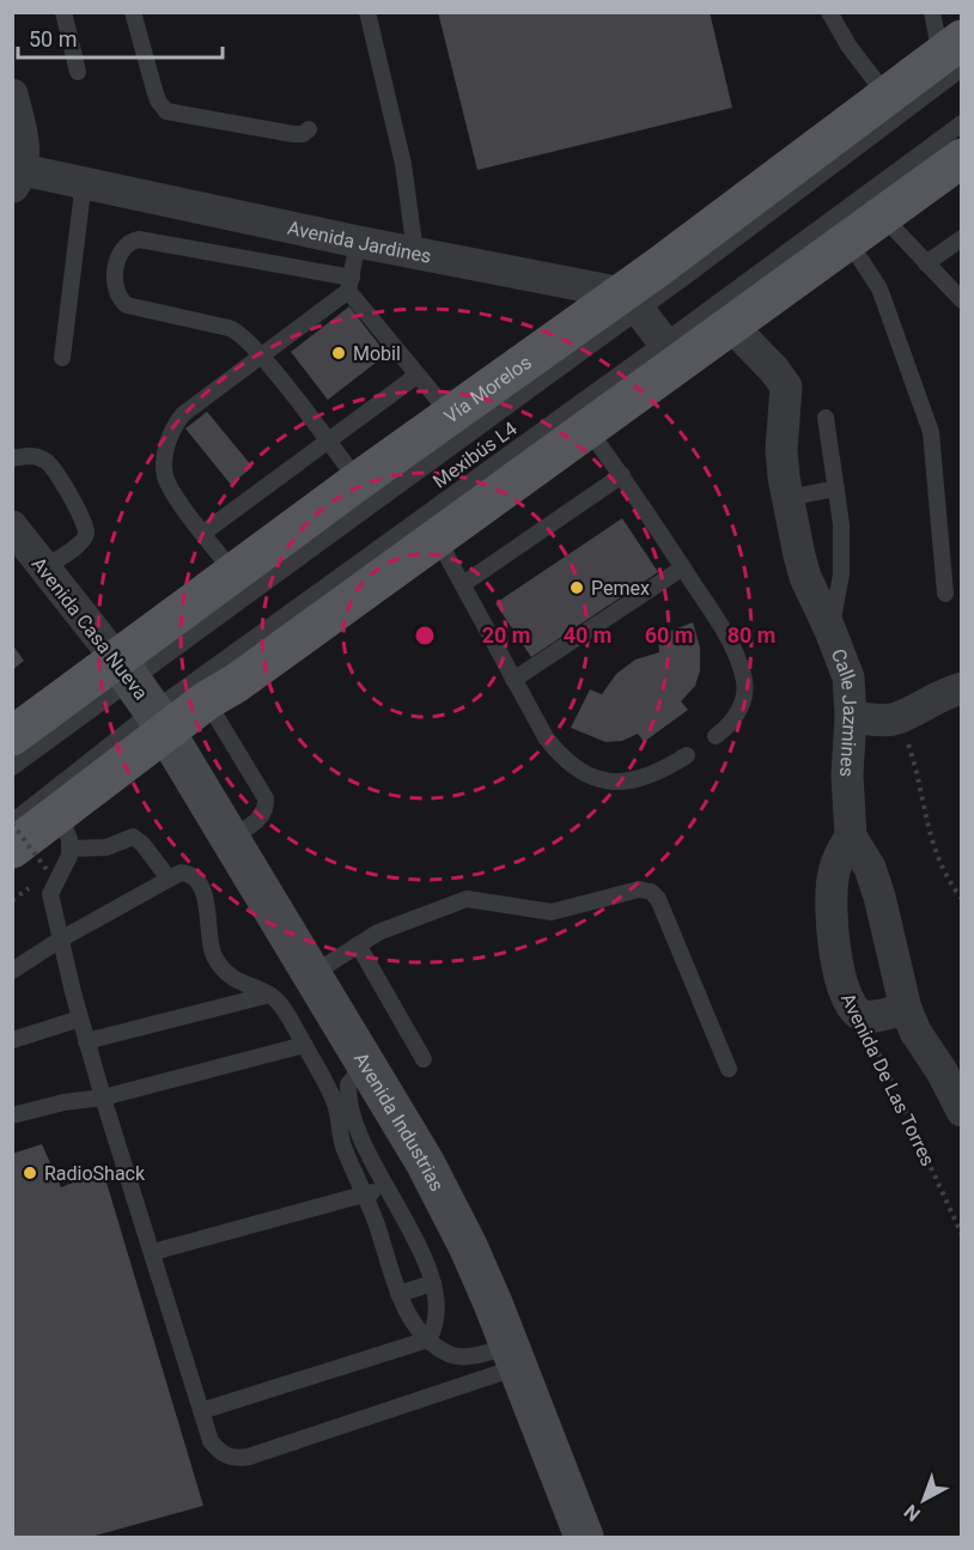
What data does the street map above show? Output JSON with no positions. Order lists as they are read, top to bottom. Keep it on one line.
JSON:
{"streets":{"main road":["Vía Morelos","Avenida Industrias"],"street":["Avenida Jardines","Avenida Casa Nueva","Calle Jazmines","Avenida De Las Torres"],"lane":["Mexibús L4"]},"crossings":[["Avenida Jardines","Vía Morelos"],["Avenida Jardines","Mexibús L4"],["Vía Morelos","Mexibús L4"],["Vía Morelos","Avenida Casa Nueva"],["Vía Morelos","Calle Jazmines"],["Vía Morelos","Avenida Industrias"],["Mexibús L4","Avenida Casa Nueva"],["Mexibús L4","Avenida Industrias"],["Avenida Casa Nueva","Avenida Industrias"],["Calle Jazmines","Avenida De Las Torres"]],"places":["Mobil","Pemex","RadioShack"],"scale_bar":"50 m","north":"bottom left","rings":["20 m","40 m","60 m","80 m"]}
